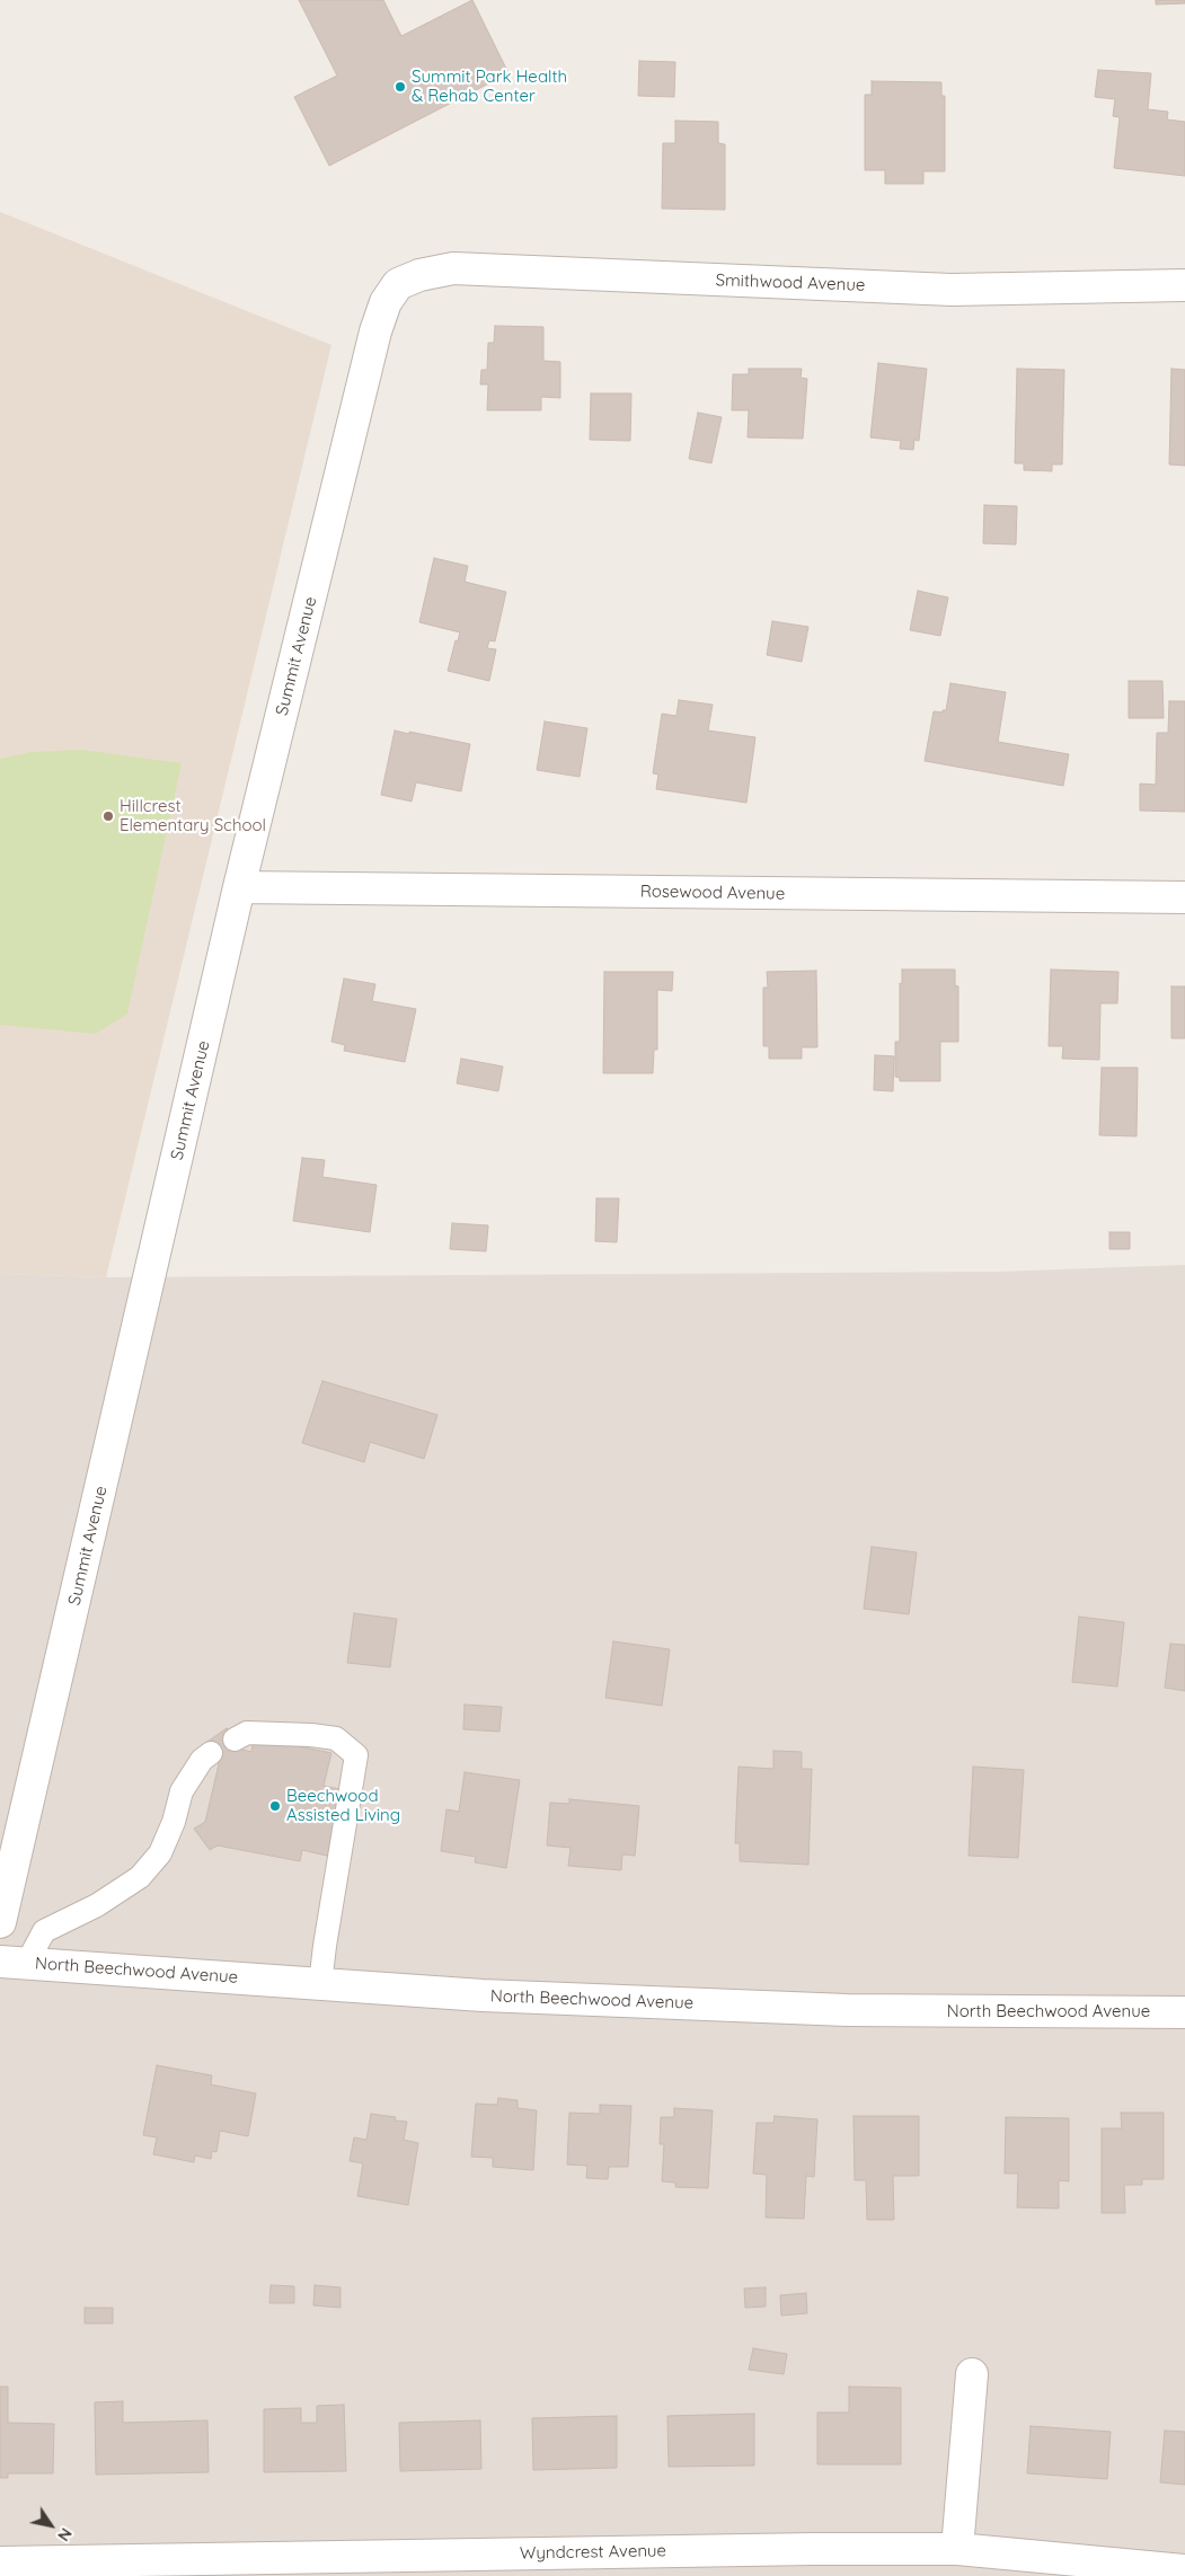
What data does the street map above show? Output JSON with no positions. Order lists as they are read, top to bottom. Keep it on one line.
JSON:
{"streets":{"street":["Smithwood Avenue","Summit Avenue","Rosewood Avenue","North Beechwood Avenue","Wyndcrest Avenue"]},"crossings":[["Smithwood Avenue","Summit Avenue"],["Summit Avenue","Rosewood Avenue"]],"places":["Summit Park Health & Rehab Center","Hillcrest Elementary School","Beechwood Assisted Living"],"north":"bottom right"}
